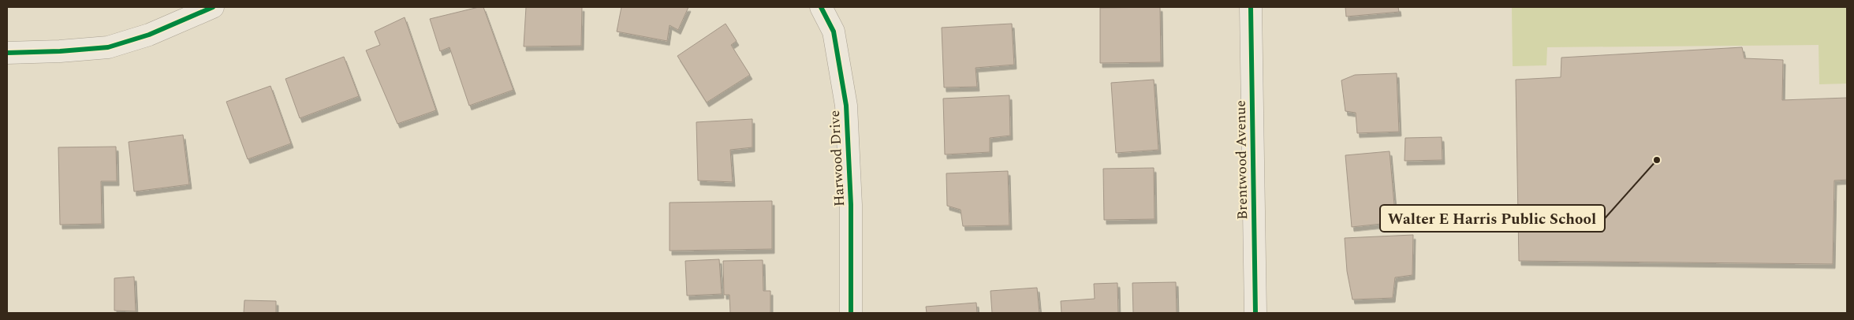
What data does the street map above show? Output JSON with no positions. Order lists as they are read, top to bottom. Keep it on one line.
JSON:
{"streets":{"street":["Harwood Drive","Brentwood Avenue"]},"places":["Walter E Harris Public School"]}
